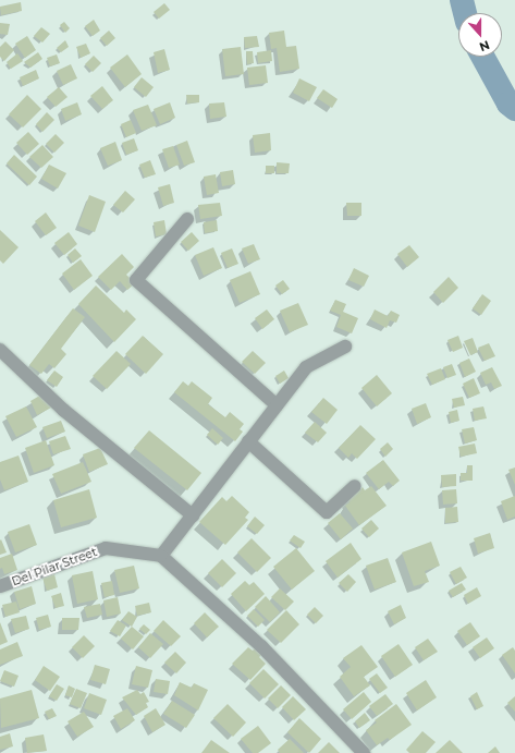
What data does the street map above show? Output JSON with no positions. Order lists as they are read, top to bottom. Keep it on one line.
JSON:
{"streets":{"street":["Del Pilar Street"]},"north":"bottom"}
